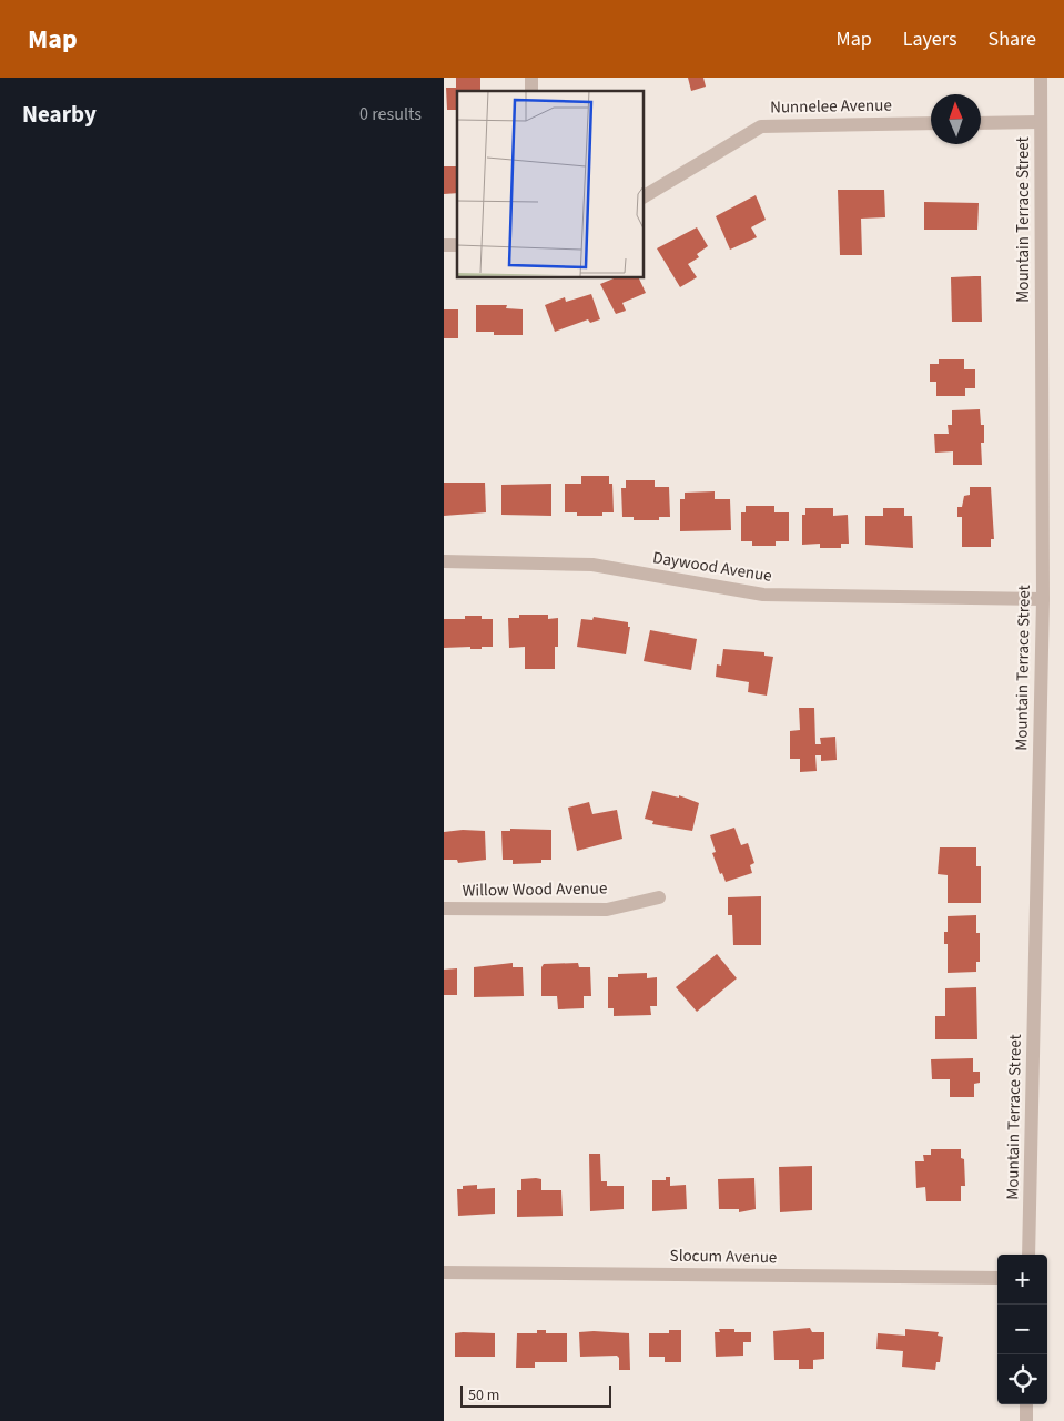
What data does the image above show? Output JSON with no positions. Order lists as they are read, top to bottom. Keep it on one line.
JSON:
{"streets":{"street":["Nunnelee Avenue","Mountain Terrace Street","Daywood Avenue","Willow Wood Avenue","Slocum Avenue"]},"crossings":[["Mountain Terrace Street","Daywood Avenue"]],"scale_bar":"50 m","north":"top","page":{"header":"Map","nav":["Map","Layers","Share"],"heading":["Nearby","0 results"],"map_buttons":["+","−"],"scale":"50 m"}}
